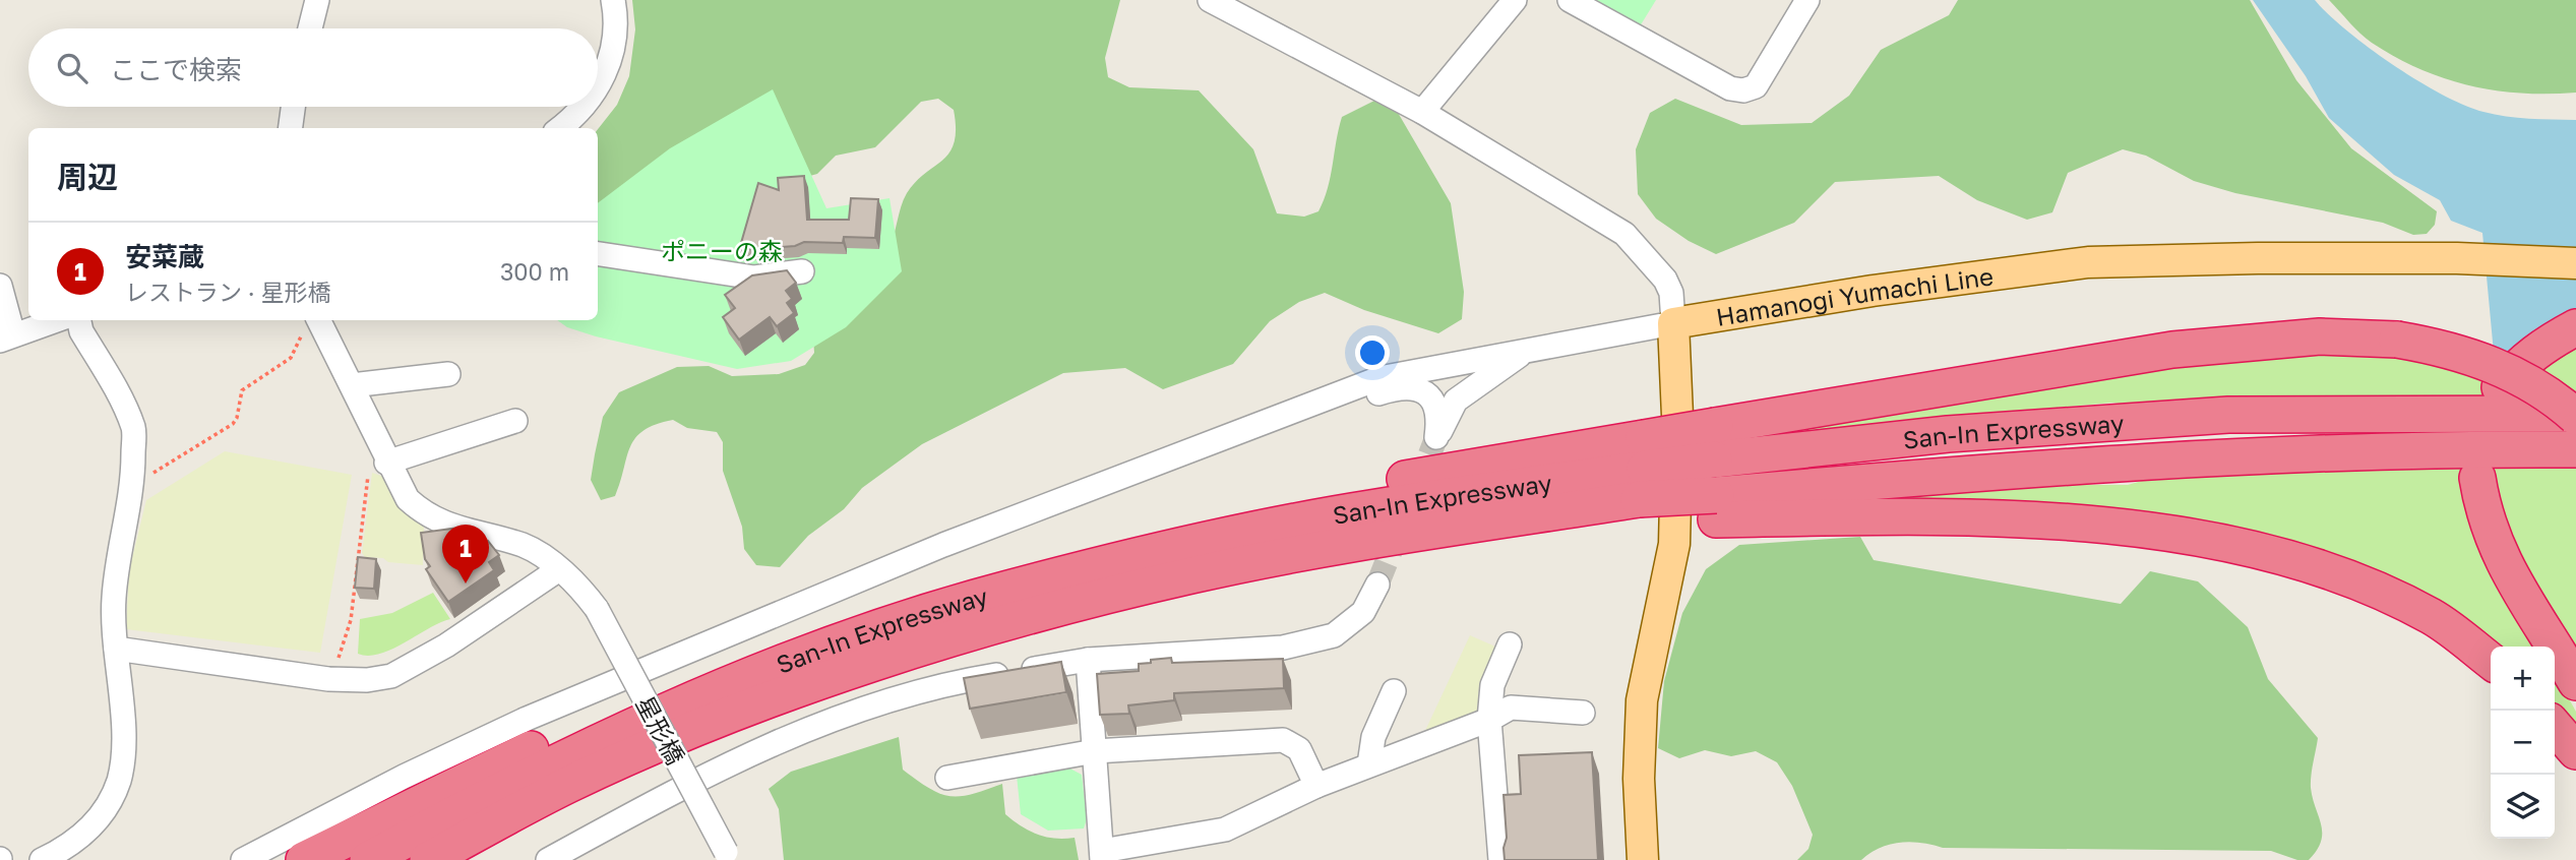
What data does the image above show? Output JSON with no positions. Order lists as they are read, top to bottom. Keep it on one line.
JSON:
{"streets":{"highway":["San-In Expressway"],"main road":["Hamanogi Yumachi Line"],"street":["星形橋"]},"parks":["ポニーの森"],"page":{"search":"ここで検索","heading":"周辺","list":[{"mark":"1","name":"安菜蔵","note":"レストラン · 星形橋","value":"300 m"}],"pins":"1","map_buttons":["+","−"]}}
